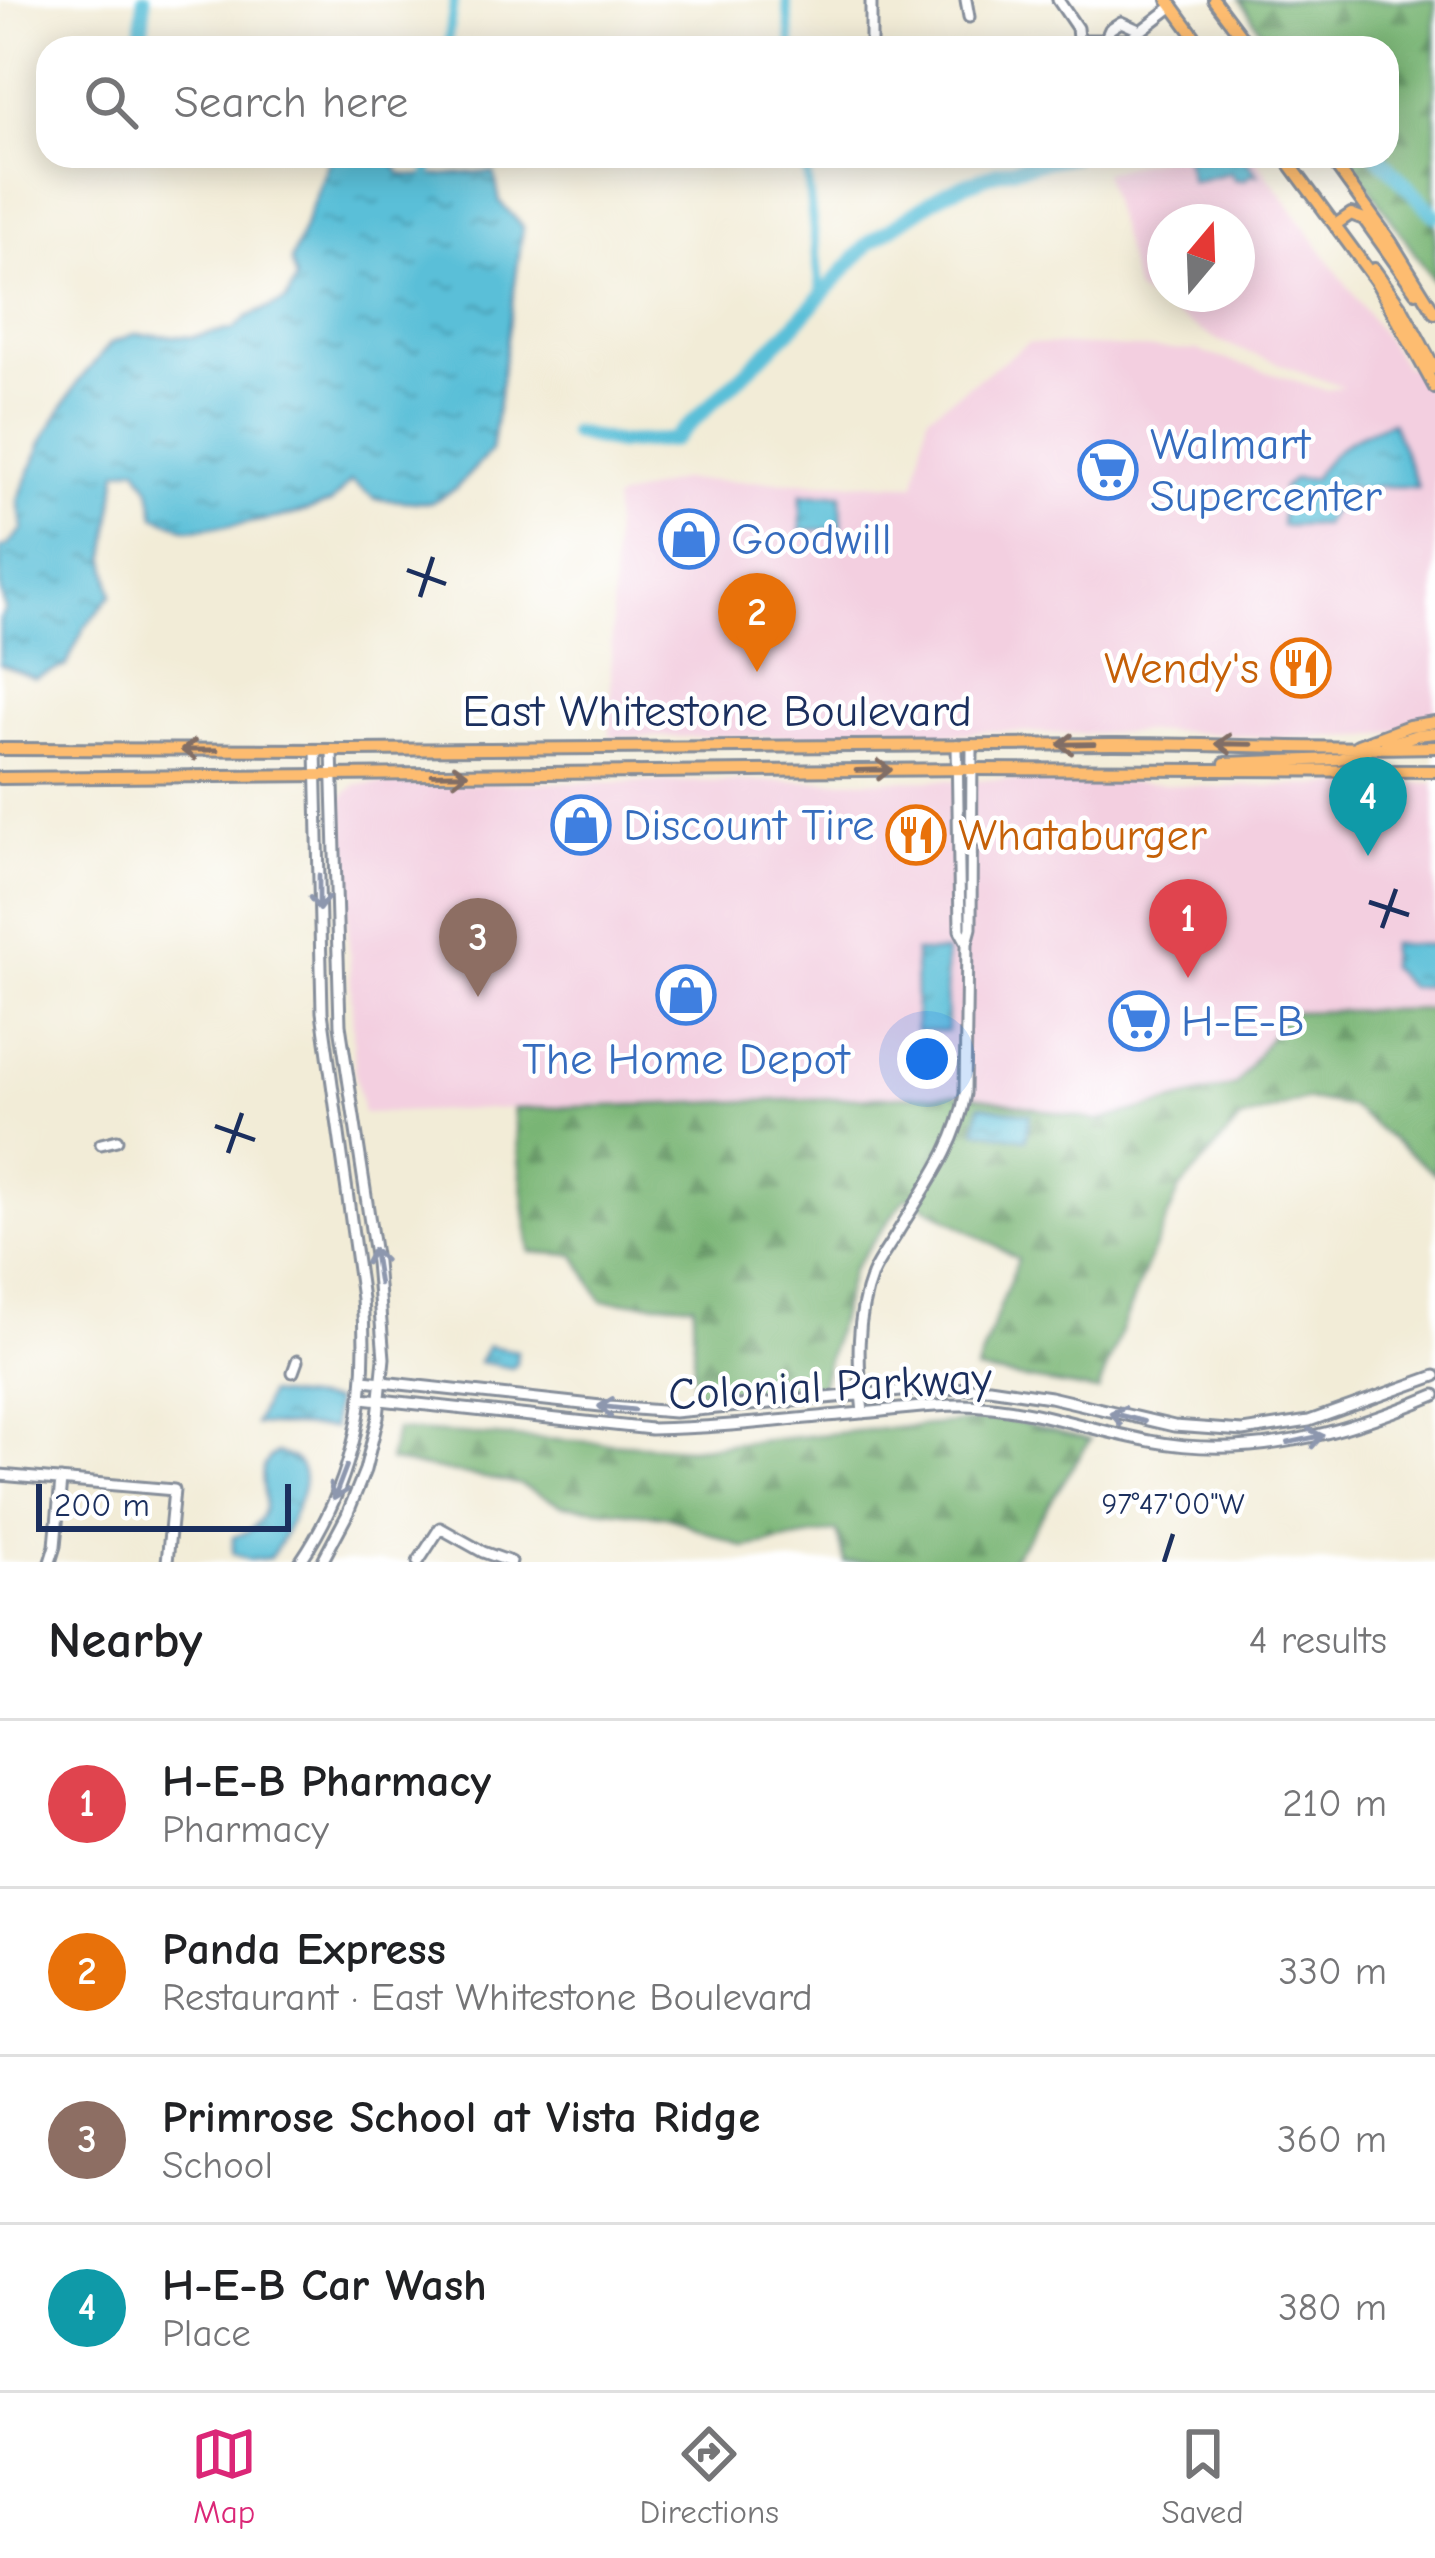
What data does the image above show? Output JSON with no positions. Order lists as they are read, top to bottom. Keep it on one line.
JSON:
{"streets":{"main road":["East Whitestone Boulevard"],"street":["Colonial Parkway"]},"places":{"supermarket":["Walmart Supercenter","H-E-B"],"shop":["Goodwill","Discount Tire","The Home Depot"],"restaurant":["Wendy's","Whataburger"]},"scale_bar":"200 m","north":"top","page":{"search":"Search here","pins":["2","4","1","3"],"scale":"200 m","heading":["Nearby","4 results"],"list":[{"mark":"1","name":"H-E-B Pharmacy","note":"Pharmacy","value":"210 m"},{"mark":"2","name":"Panda Express","note":"Restaurant · East Whitestone Boulevard","value":"330 m"},{"mark":"3","name":"Primrose School at Vista Ridge","note":"School","value":"360 m"},{"mark":"4","name":"H-E-B Car Wash","note":"Place","value":"380 m"}],"nav":["Map","Directions","Saved"]},"coordinates":["97°47'00\"W"]}
